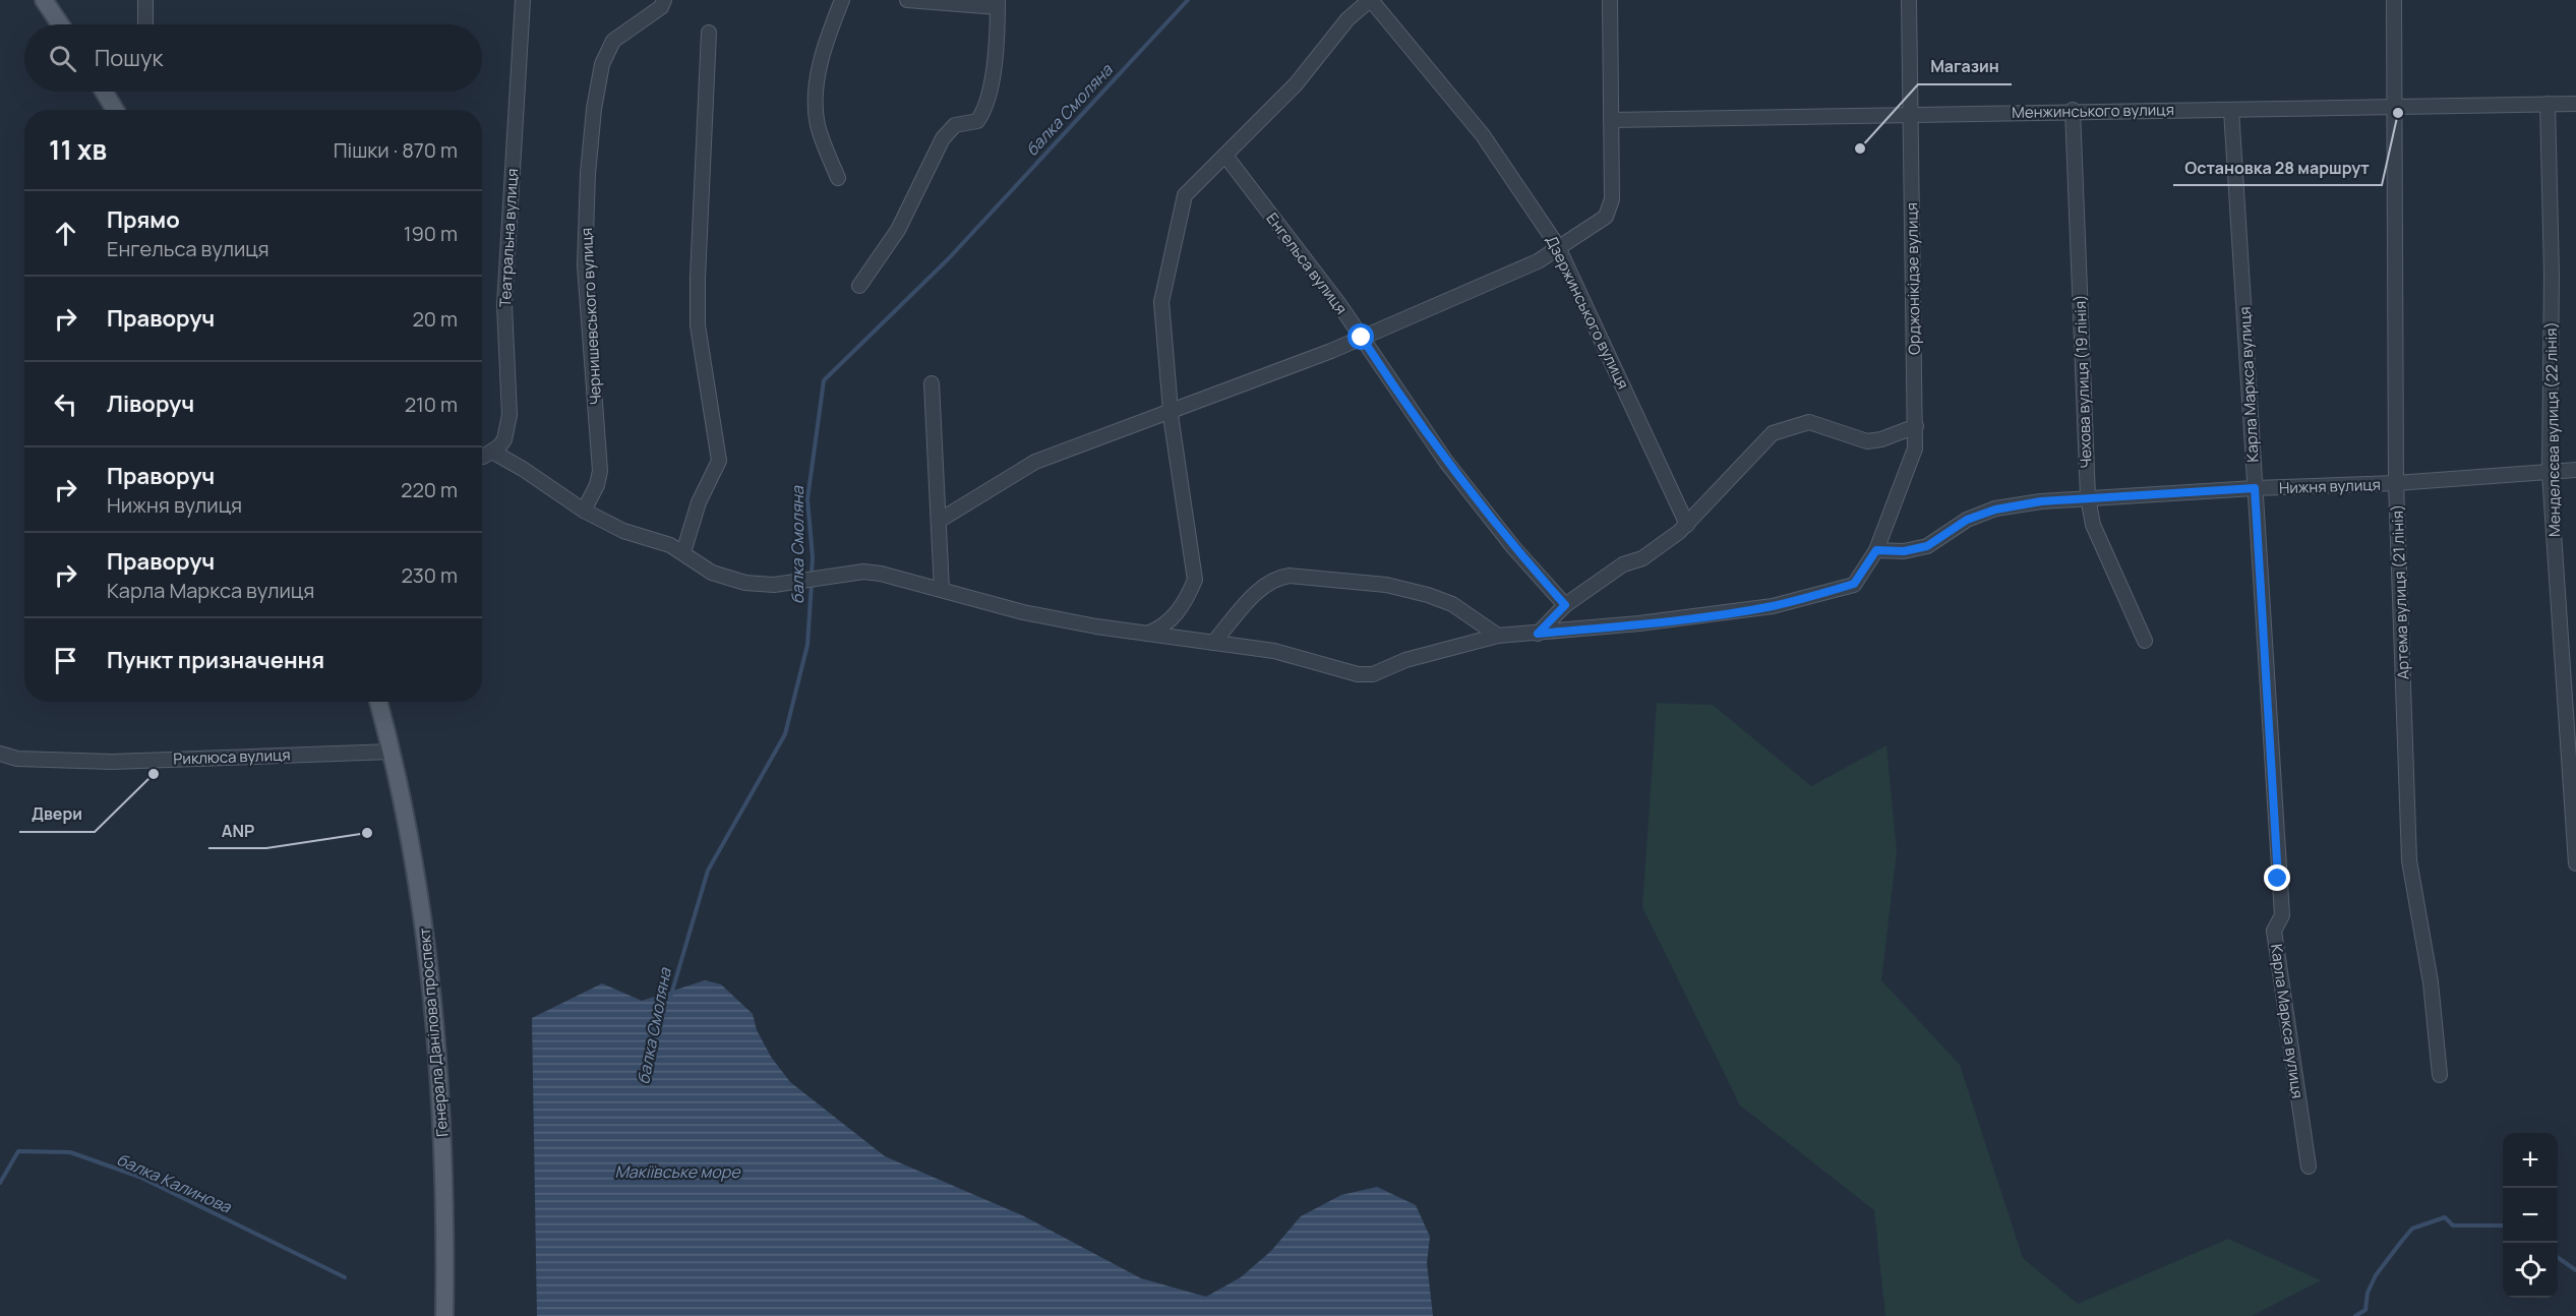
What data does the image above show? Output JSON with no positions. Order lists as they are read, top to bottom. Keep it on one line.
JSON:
{"streets":{"main road":["Генерала Данілова проспект"],"street":["Менжинського вулиця","Театральна вулиця","Енгельса вулиця","Орджонікідзе вулиця","Дзержинського вулиця","Чернишевського вулиця","Чехова вулиця (19 лiнiя)","Карла Маркса вулиця","Менделєєва вулиця (22 лiнiя)","Нижня вулиця","Артема вулиця (21 лiнiя)","Риклюса вулиця"]},"crossings":[["Менжинського вулиця","Орджонікідзе вулиця"],["Менжинського вулиця","Чехова вулиця (19 лiнiя)"],["Менжинського вулиця","Карла Маркса вулиця"],["Менжинського вулиця","Менделєєва вулиця (22 лiнiя)"],["Менжинського вулиця","Артема вулиця (21 лiнiя)"],["Театральна вулиця","Орджонікідзе вулиця"],["Орджонікідзе вулиця","Чернишевського вулиця"],["Орджонікідзе вулиця","Нижня вулиця"],["Чехова вулиця (19 лiнiя)","Нижня вулиця"],["Карла Маркса вулиця","Нижня вулиця"],["Менделєєва вулиця (22 лiнiя)","Нижня вулиця"],["Нижня вулиця","Артема вулиця (21 лiнiя)"],["Риклюса вулиця","Генерала Данілова проспект"]],"water":["балка Смоляна","Макіївське море","балка Калинова"],"places":["Остановка 28 маршрут","Магазин","Двери","ANP"],"page":{"search":"Пошук","heading":["11 хв","Пішки · 870 m"],"list":[["Прямо","Енгельса вулиця","190 m"],["Праворуч","20 m"],["Ліворуч","210 m"],["Праворуч","Нижня вулиця","220 m"],["Праворуч","Карла Маркса вулиця","230 m"],"Пункт призначення"],"map_buttons":["+","−"]}}
